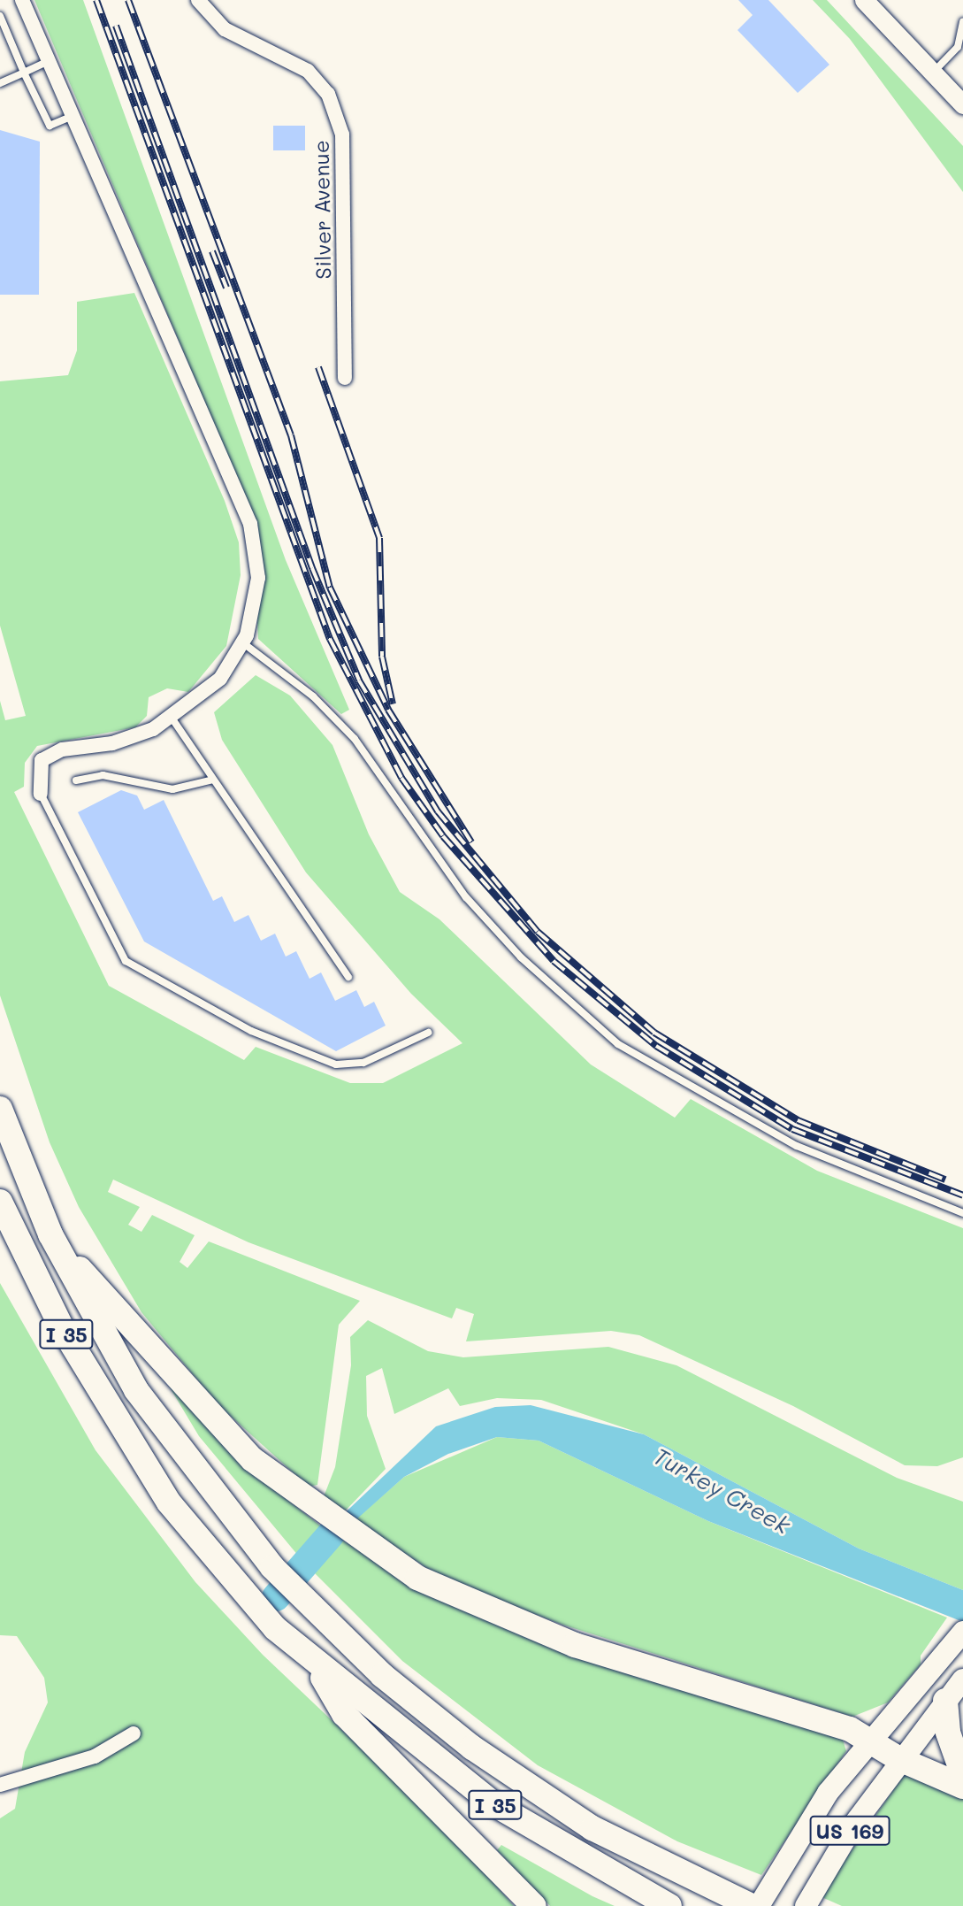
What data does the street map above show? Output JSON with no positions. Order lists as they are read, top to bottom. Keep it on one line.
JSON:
{"streets":{"highway":["I 35"],"main road":["US 169"],"street":["Silver Avenue"]},"water":["Turkey Creek"]}
